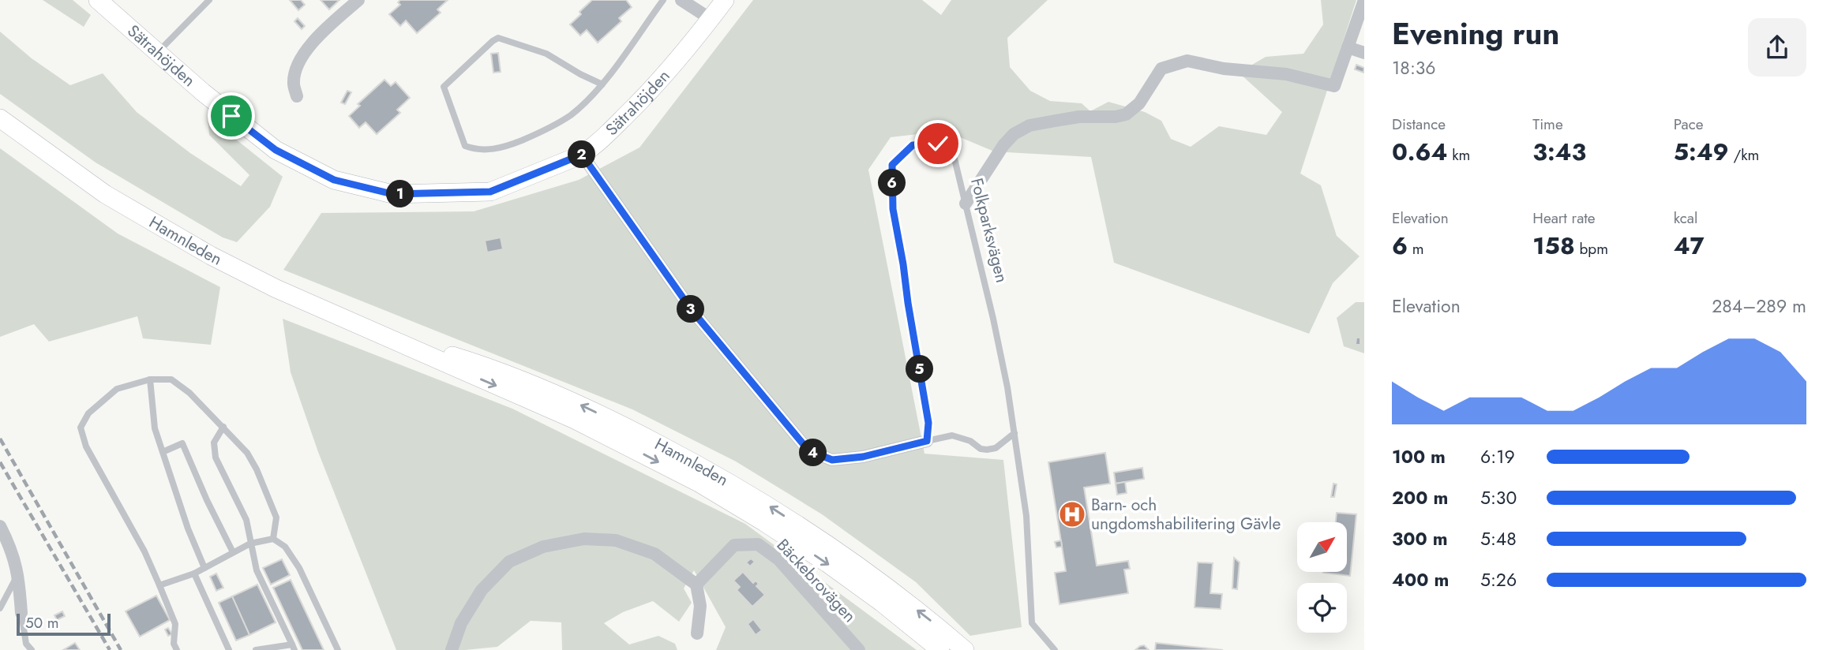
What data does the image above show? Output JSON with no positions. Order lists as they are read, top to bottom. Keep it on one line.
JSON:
{"streets":{"main road":["Sätrahöjden","Hamnleden"],"street":["Bäckebrovägen"],"lane":["Folkparksvägen"]},"places":{"hospital":["Barn- och ungdomshabilitering Gävle"]},"scale_bar":"50 m","north":"top right","page":{"heading":["Evening run","18:36"],"stats":[["Distance","0.64 km"],["Time","3:43"],["Pace","5:49 /km"],["Elevation","6 m"],["Heart rate","158 bpm"],["kcal","47"]],"pins":["2","6","1","3","5","4"],"chart":["Elevation","284–289 m"],"list":[{"name":"100 m","note":"6:19"},{"name":"200 m","note":"5:30"},{"name":"300 m","note":"5:48"},{"name":"400 m","note":"5:26"}],"scale":"50 m"}}
